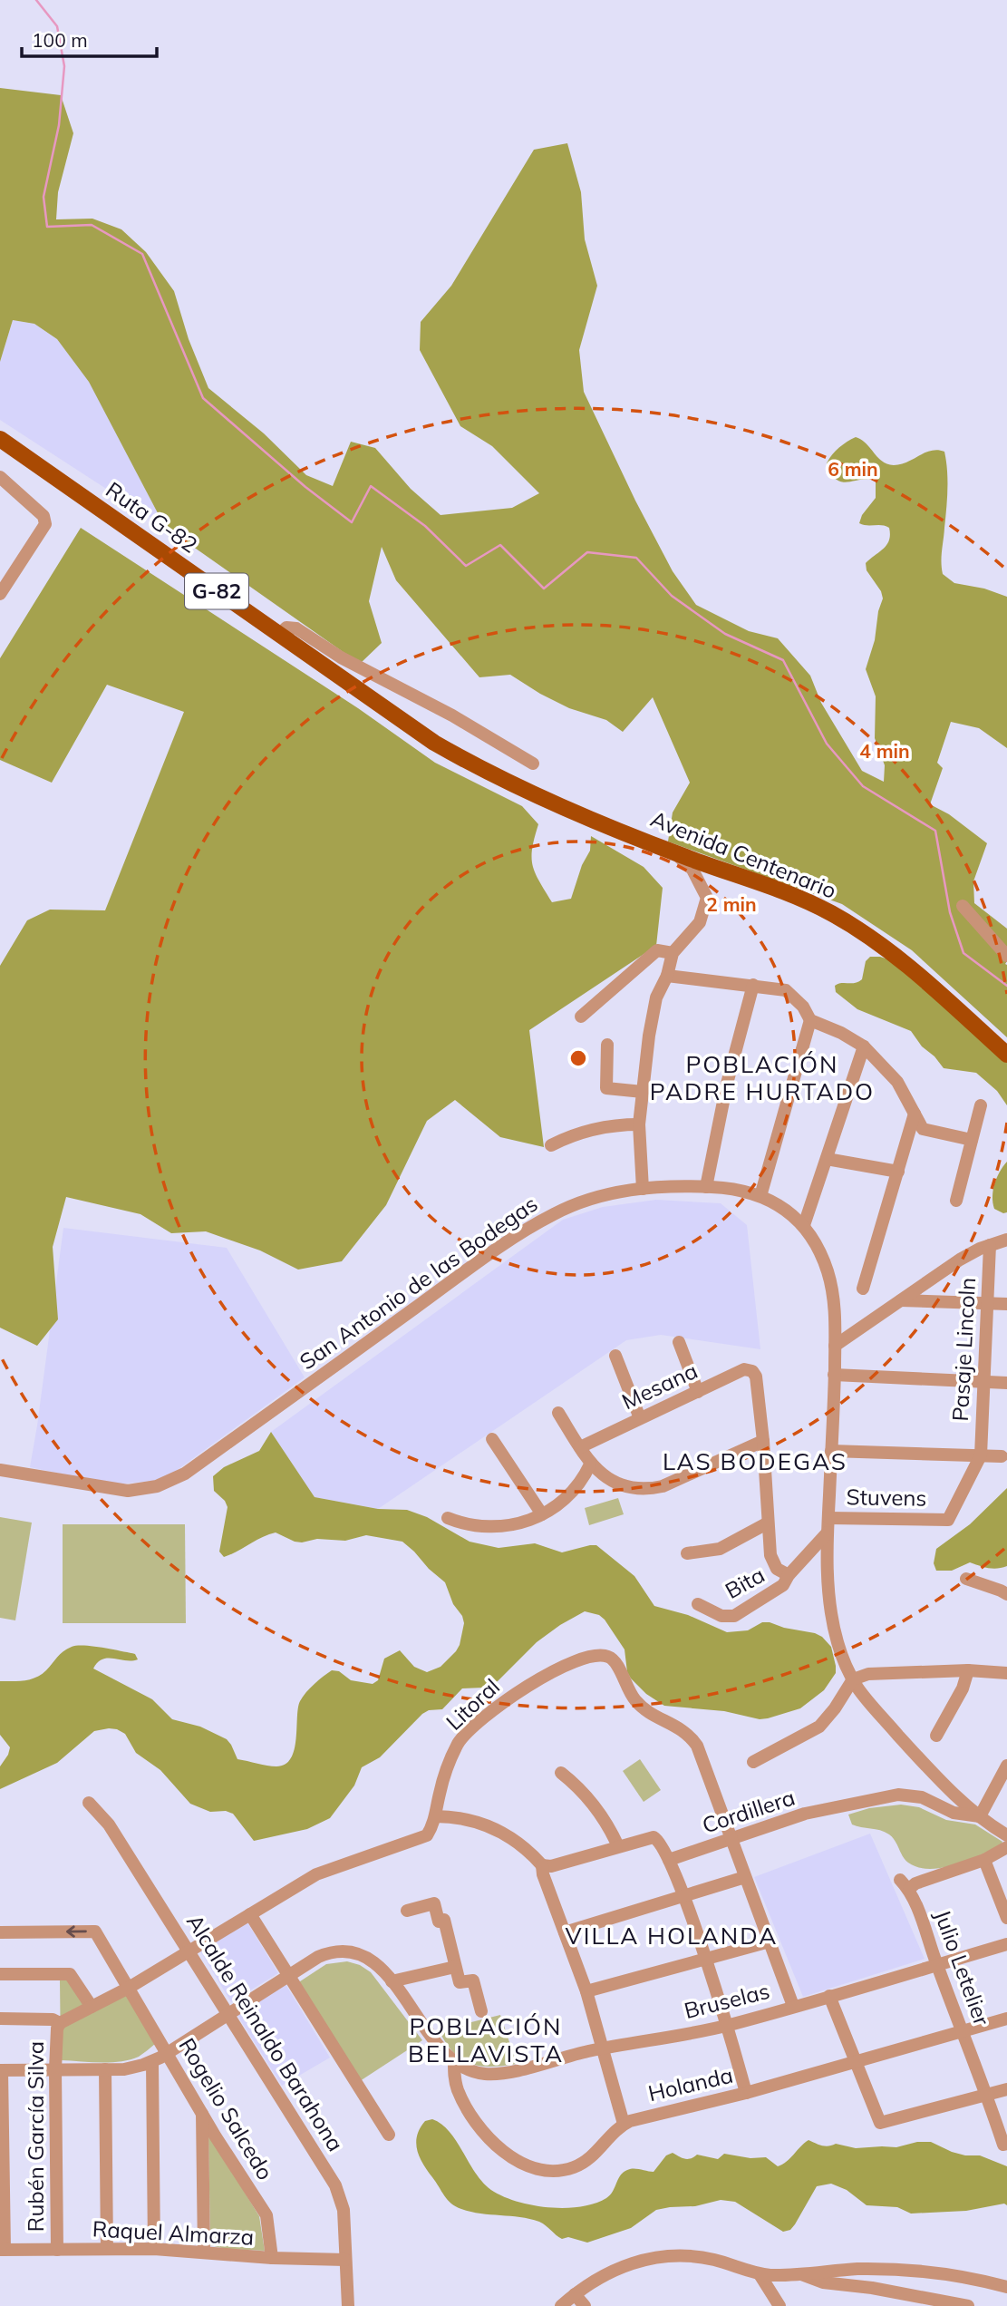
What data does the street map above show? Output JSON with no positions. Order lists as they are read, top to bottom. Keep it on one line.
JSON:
{"streets":{"main road":["Ruta G-82","G-82","Avenida Centenario"],"street":["San Antonio de las Bodegas","Pasaje Lincoln","Mesana","Stuvens","Bita","Litoral","Cordillera","Julio Letelier","Bruselas","Alcalde Reinaldo Barahona","Holanda","Rogelio Salcedo","Rubén García Silva","Raquel Almarza"]},"crossings":[["Ruta G-82","Avenida Centenario"],["San Antonio de las Bodegas","Stuvens"],["San Antonio de las Bodegas","Bita"],["San Antonio de las Bodegas","Cordillera"],["Pasaje Lincoln","Stuvens"],["Litoral","Cordillera"],["Litoral","Bruselas"],["Litoral","Alcalde Reinaldo Barahona"],["Litoral","Rogelio Salcedo"],["Litoral","Rubén García Silva"],["Julio Letelier","Bruselas"],["Julio Letelier","Holanda"],["Bruselas","Holanda"],["Alcalde Reinaldo Barahona","Raquel Almarza"],["Rogelio Salcedo","Raquel Almarza"],["Rubén García Silva","Raquel Almarza"]],"districts":["POBLACIÓN PADRE HURTADO","LAS BODEGAS","VILLA HOLANDA","POBLACIÓN BELLAVISTA"],"scale_bar":"100 m","rings":["6 min","4 min","2 min"]}
